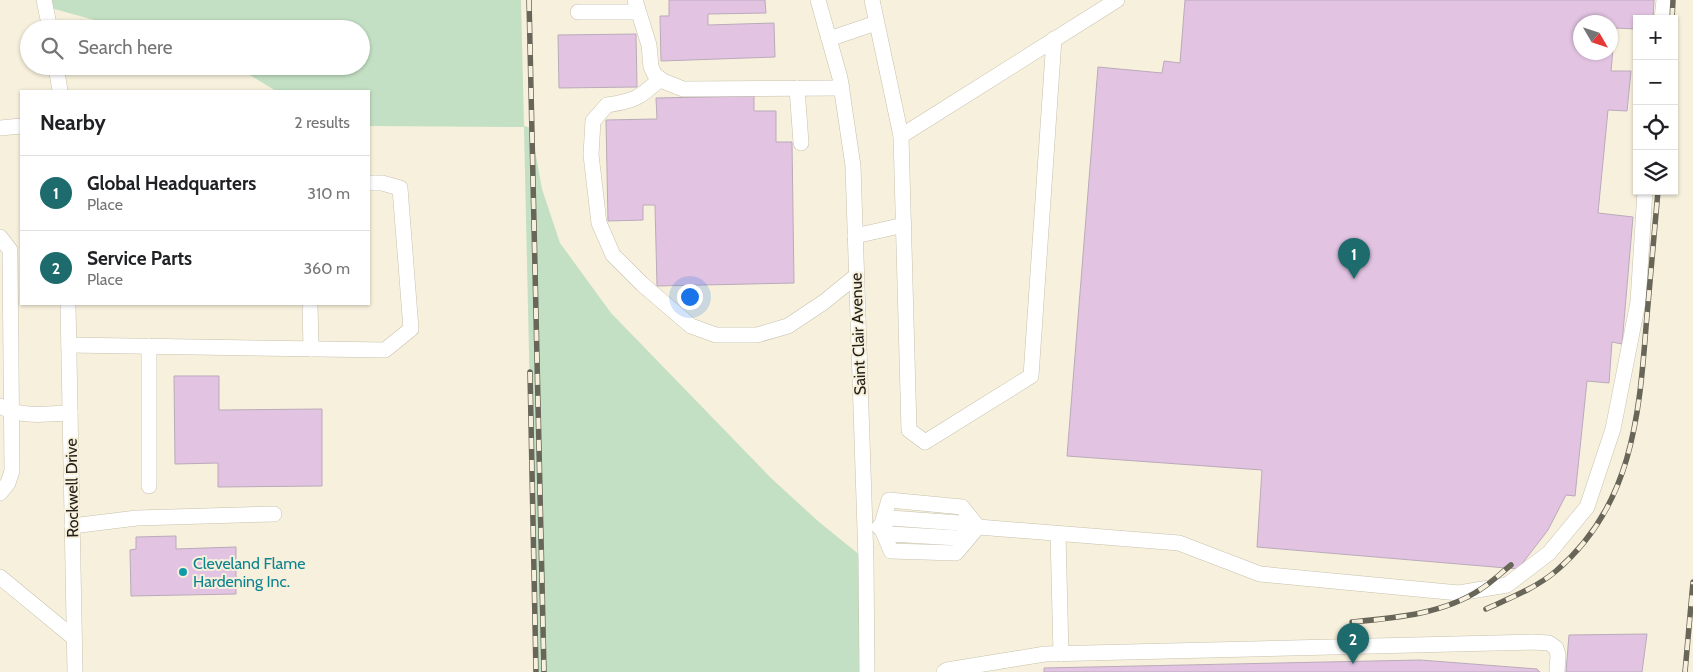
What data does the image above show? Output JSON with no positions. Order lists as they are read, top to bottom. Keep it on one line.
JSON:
{"streets":{"street":["Saint Clair Avenue","Rockwell Drive"]},"places":["Cleveland Flame Hardening Inc."],"north":"bottom right","page":{"map_buttons":["+","−"],"search":"Search here","heading":["Nearby","2 results"],"list":[{"mark":"1","name":"Global Headquarters","note":"Place","value":"310 m"},{"mark":"2","name":"Service Parts","note":"Place","value":"360 m"}],"pins":["1","2"]}}
